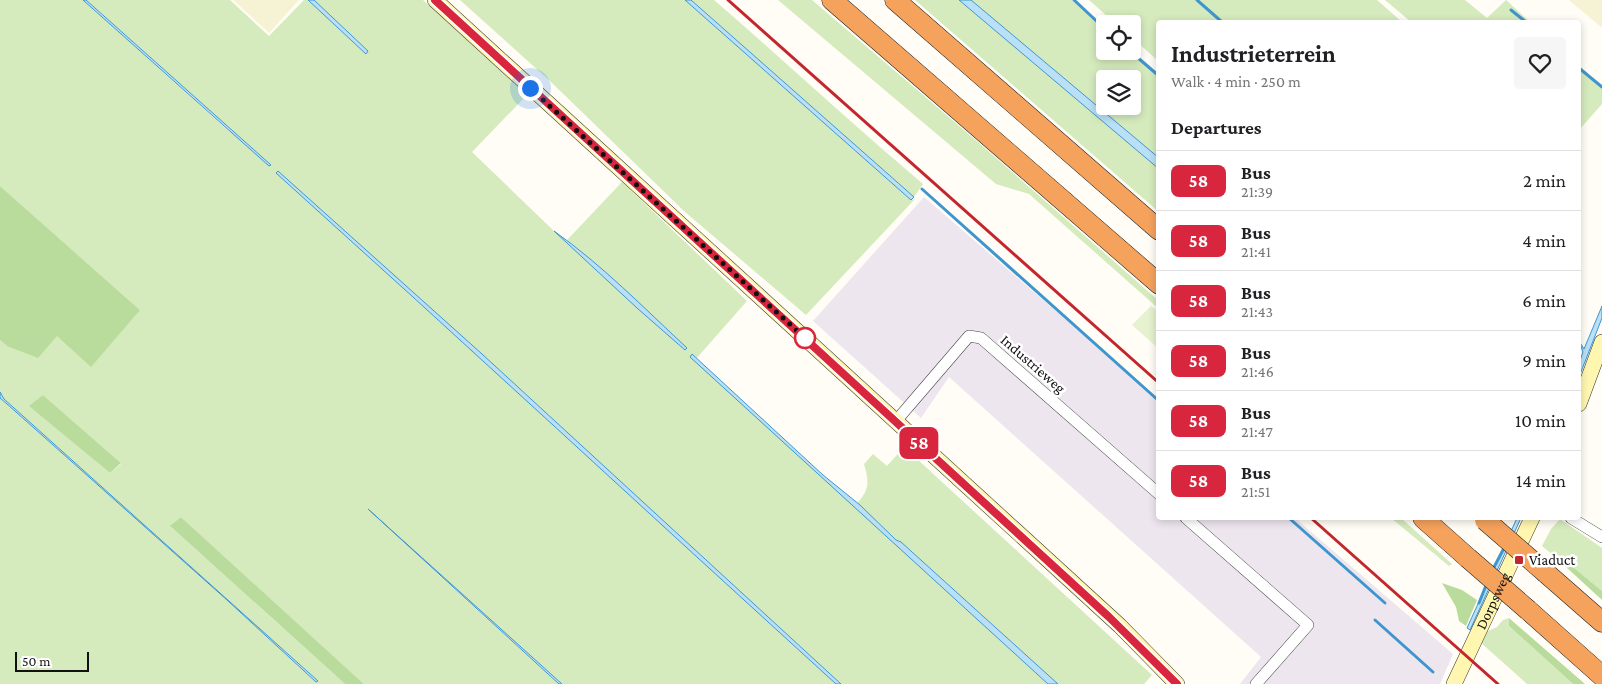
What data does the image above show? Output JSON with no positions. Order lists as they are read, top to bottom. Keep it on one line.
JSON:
{"streets":{"main road":["Dorpsweg"],"street":["Industrieweg"]},"places":{"transit":["Viaduct"]},"lines":["bus line 58"],"scale_bar":"50 m","page":{"on_map":"58","heading":[["Industrieterrein","Walk · 4 min · 250 m"],"Departures"],"list":[{"mark":"58","name":"Bus","note":"21:39","value":"2 min"},{"mark":"58","name":"Bus","note":"21:41","value":"4 min"},{"mark":"58","name":"Bus","note":"21:43","value":"6 min"},{"mark":"58","name":"Bus","note":"21:46","value":"9 min"},{"mark":"58","name":"Bus","note":"21:47","value":"10 min"},{"mark":"58","name":"Bus","note":"21:51","value":"14 min"}],"scale":"50 m"}}
